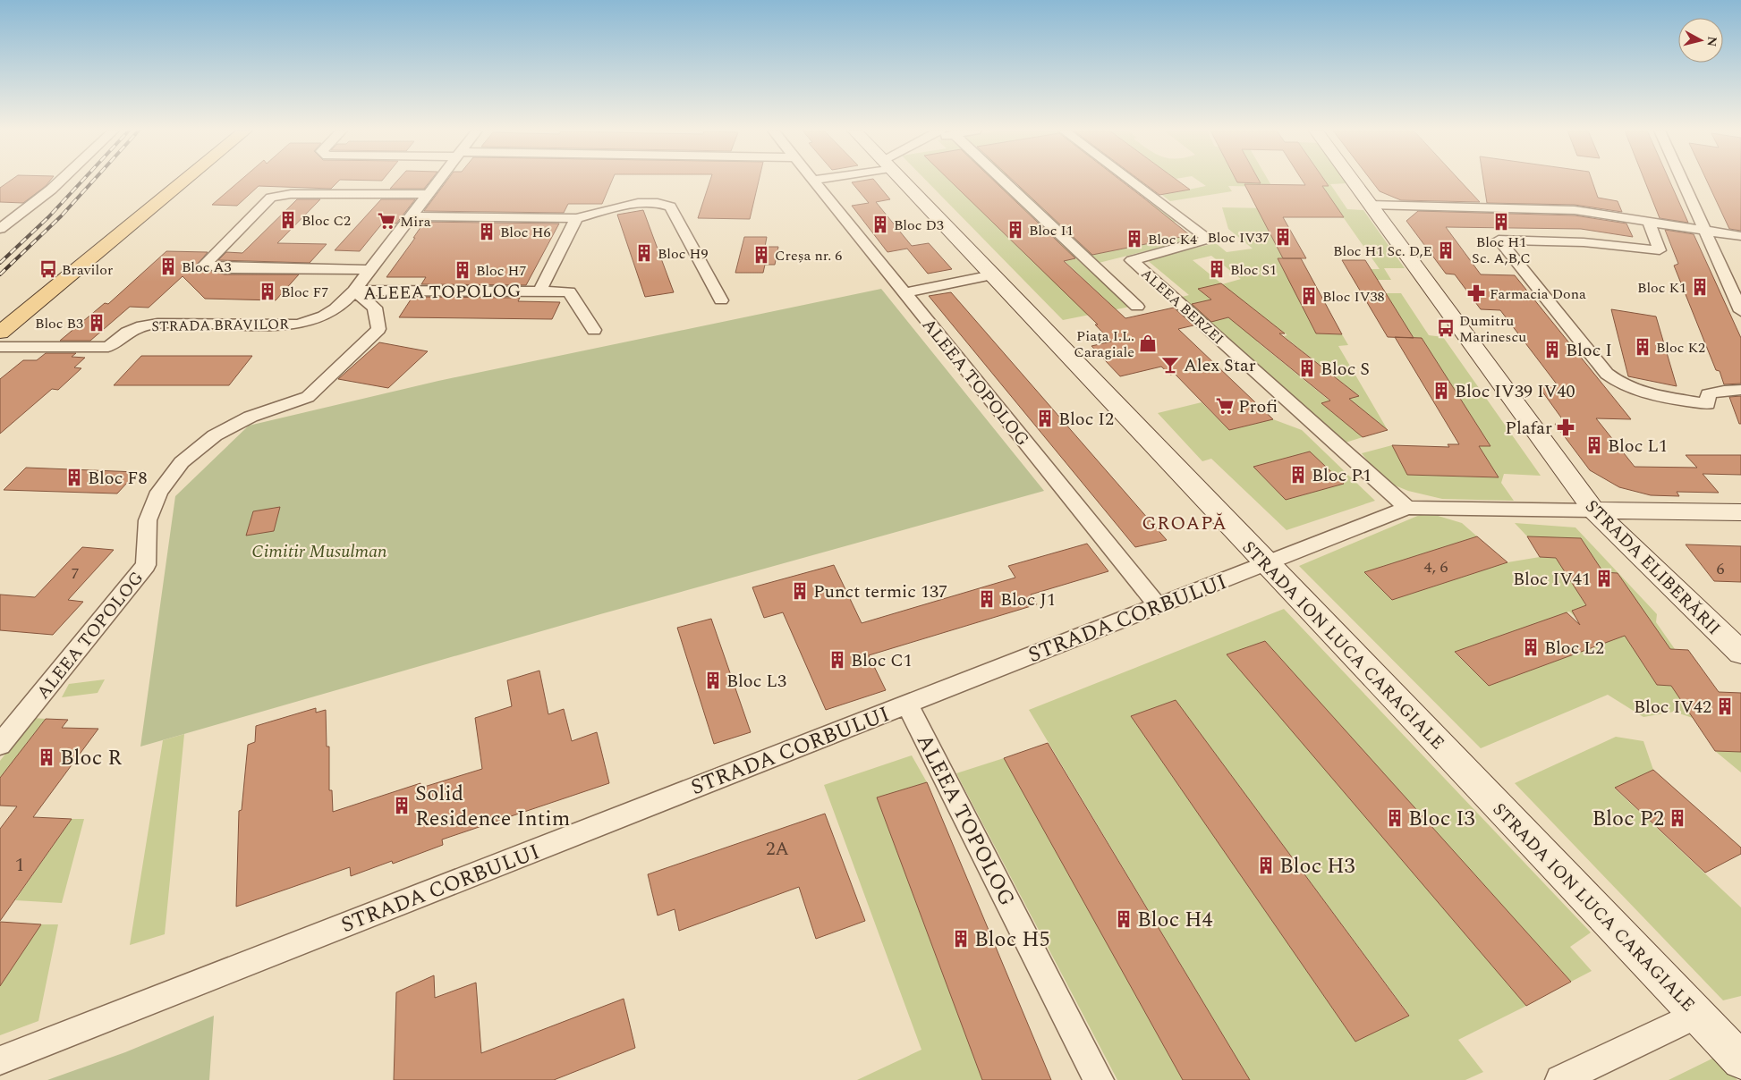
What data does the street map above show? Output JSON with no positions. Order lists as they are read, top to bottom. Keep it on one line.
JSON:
{"streets":{"street":["ALEEA TOPOLOG","ALEEA BERZEI","STRADA BRAVILOR","STRADA ELIBERĂRII","STRADA CORBULUI","STRADA ION LUCA CARAGIALE"]},"crossings":[["ALEEA TOPOLOG","STRADA BRAVILOR"],["ALEEA TOPOLOG","STRADA CORBULUI"],["ALEEA BERZEI","STRADA CORBULUI"],["STRADA ELIBERĂRII","STRADA CORBULUI"],["STRADA CORBULUI","STRADA ION LUCA CARAGIALE"]],"districts":["GROAPĂ"],"parks":["Cimitir Musulman"],"places":{"building":["Bloc C2","Bloc H1 Sc. A,B,C","Bloc D3","Bloc I1","Bloc H6","Bloc IV37","Bloc K4","Bloc H1 Sc. D,E","Bloc H9","Creșa nr. 6","Bloc A3","Bloc S1","Bloc H7","Bloc K1","Bloc F7","Bloc IV38","Bloc B3","Bloc K2","Bloc I","Bloc S","Bloc IV39 IV40","Bloc I2","Bloc L1","Bloc P1","Bloc F8","Bloc IV41","Punct termic 137","Bloc J1","Bloc L2","Bloc C1","Bloc L3","Bloc IV42","Bloc R","Solid Residence Intim","Bloc I3","Bloc P2","Bloc H3","Bloc H4","Bloc H5"],"supermarket":["Mira","Profi"],"bus stop":["Bravilor","Dumitru Marinescu"],"pharmacy":["Farmacia Dona","Plafar"],"shop":["Piața I.L. Caragiale"],"bar":["Alex Star"]},"house_numbers":["4, 6","6","7","2A","1"],"north":"right"}
